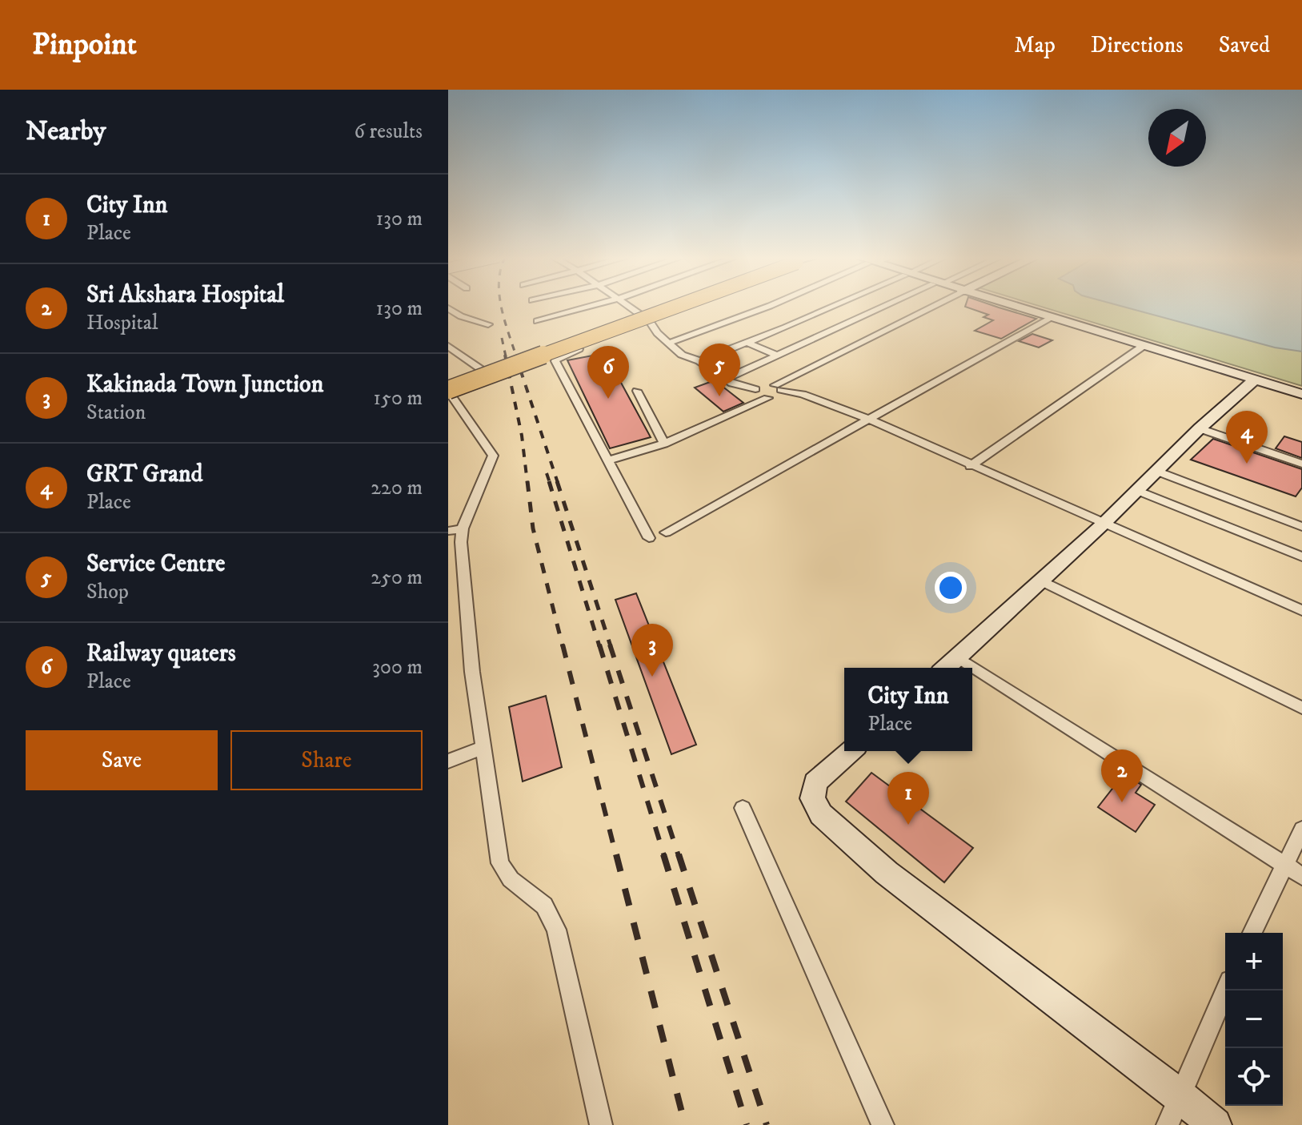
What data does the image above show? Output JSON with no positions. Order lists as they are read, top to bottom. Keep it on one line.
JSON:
{"north":"bottom left","page":{"header":"Pinpoint","nav":["Map","Directions","Saved"],"heading":["Nearby","6 results"],"list":[{"mark":"1","name":"City Inn","note":"Place","value":"130 m"},{"mark":"2","name":"Sri Akshara Hospital","note":"Hospital","value":"130 m"},{"mark":"3","name":"Kakinada Town Junction","note":"Station","value":"150 m"},{"mark":"4","name":"GRT Grand","note":"Place","value":"220 m"},{"mark":"5","name":"Service Centre","note":"Shop","value":"250 m"},{"mark":"6","name":"Railway quaters","note":"Place","value":"300 m"}],"pins":["5","6","4","3","2","1"],"popup":["City Inn","Place"],"buttons":["Save","Share"],"map_buttons":["+","−"]}}
